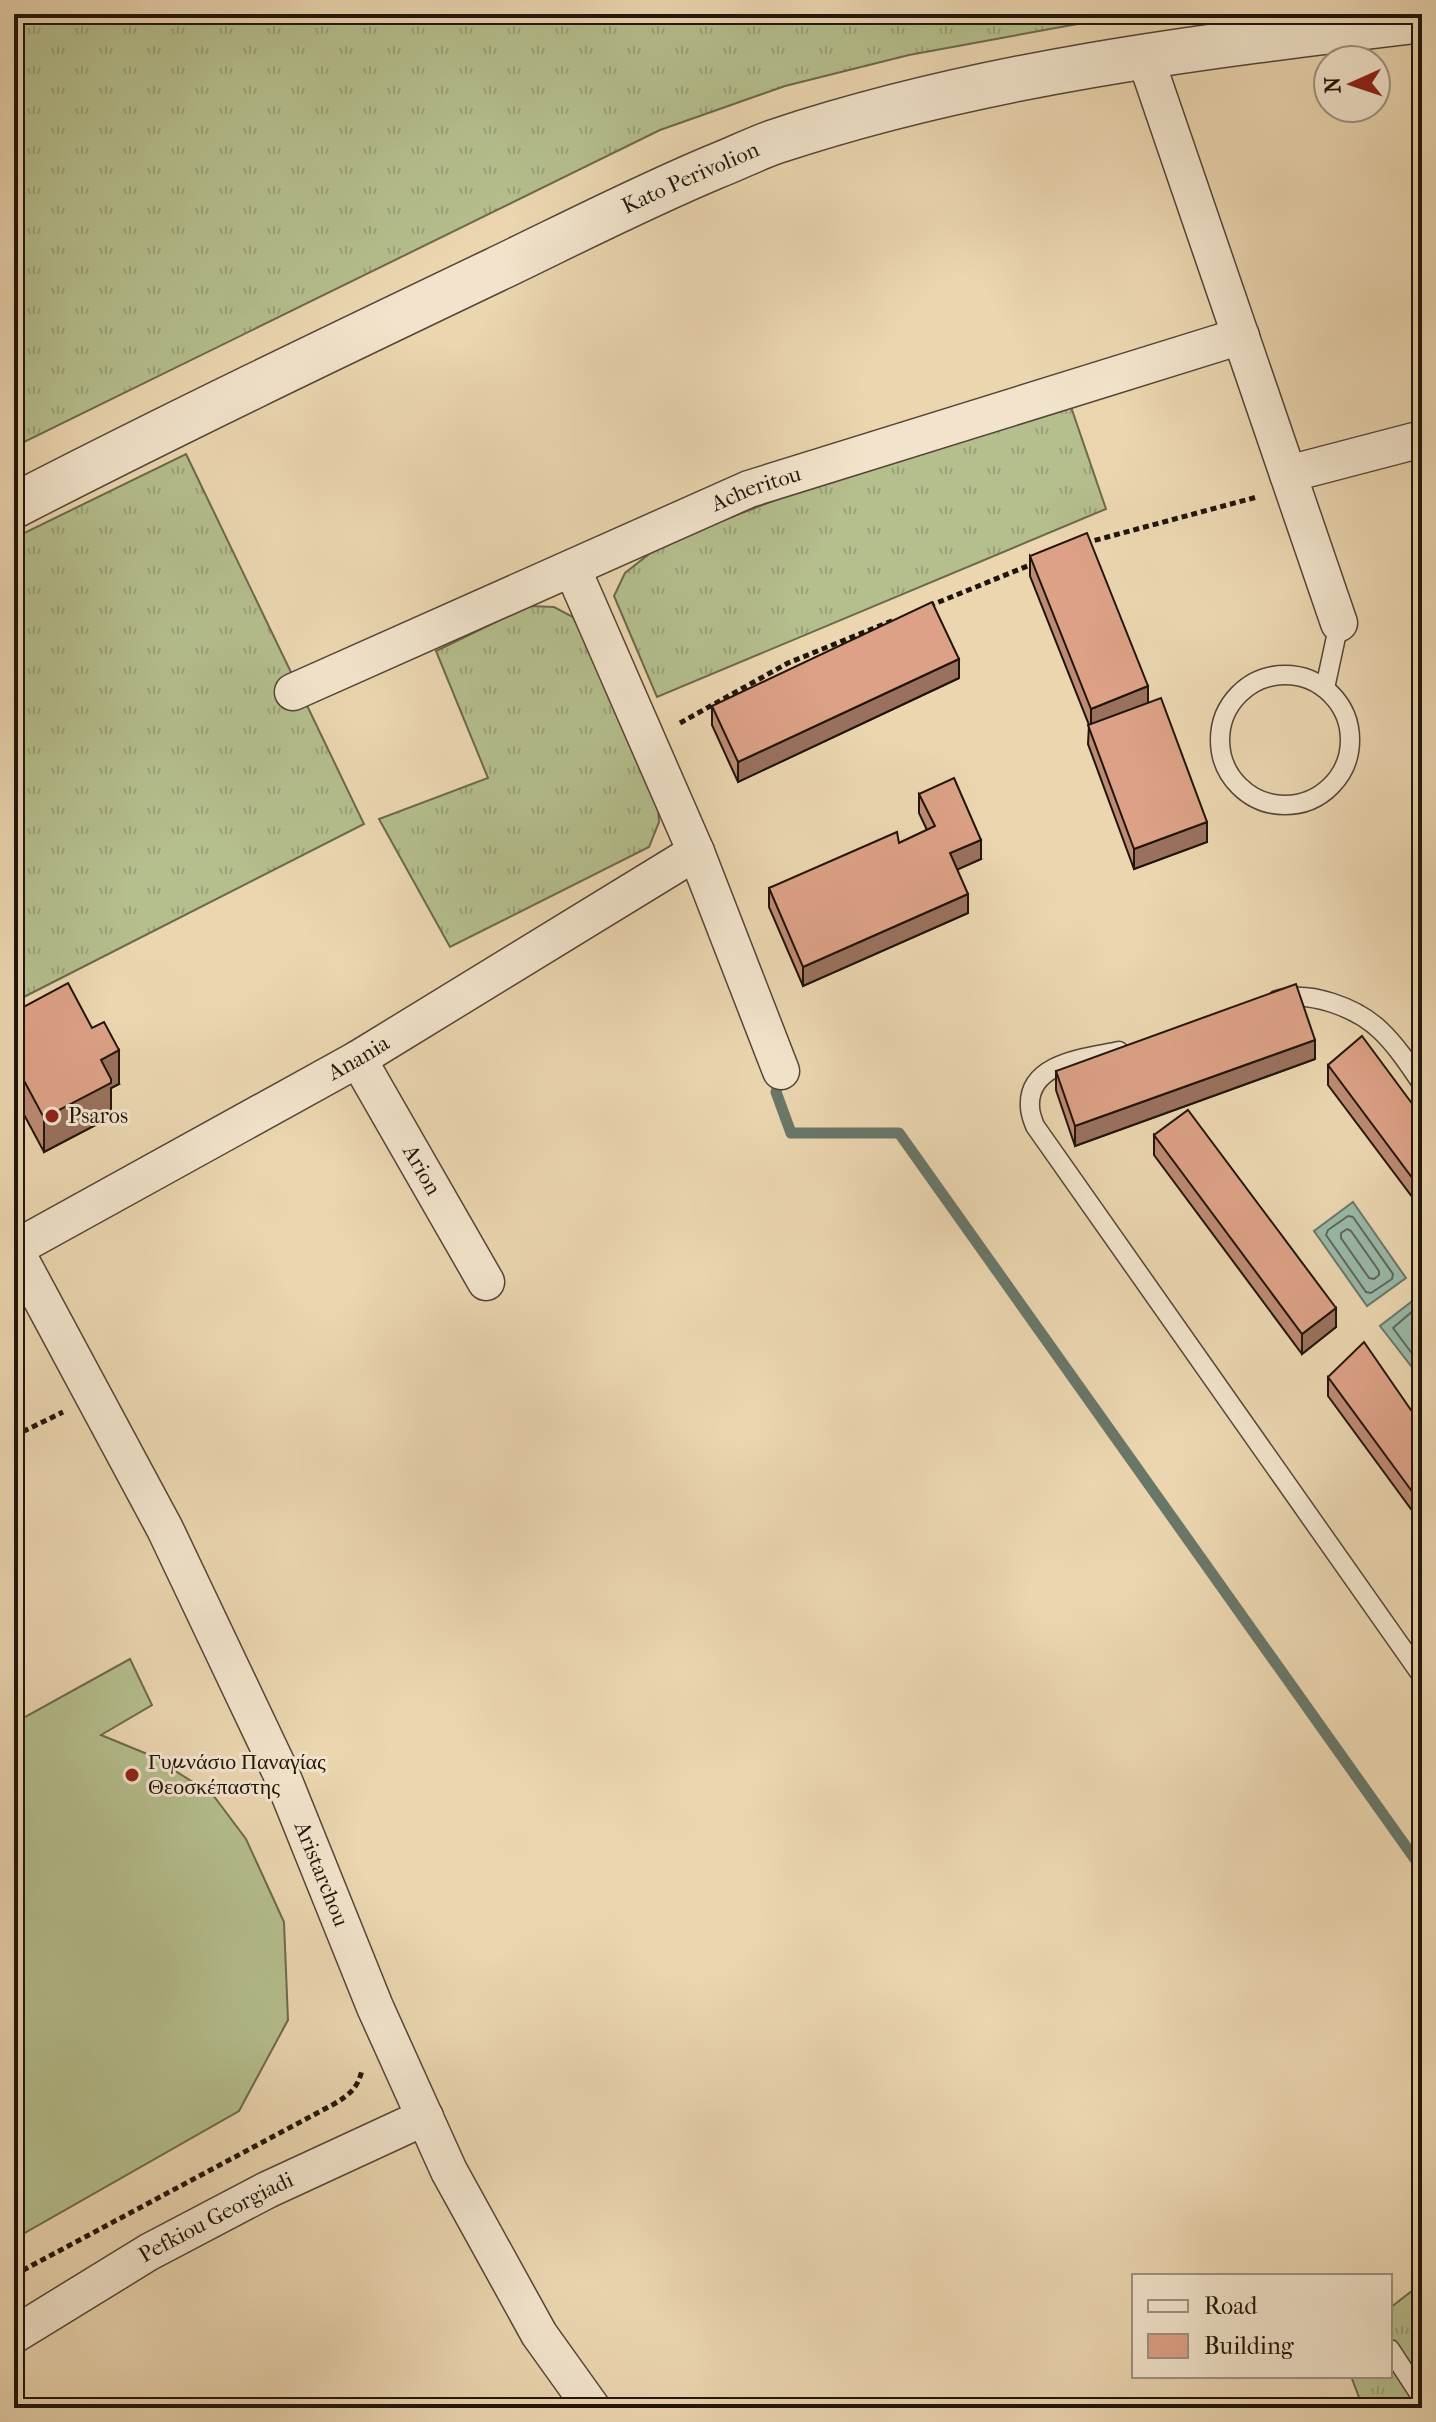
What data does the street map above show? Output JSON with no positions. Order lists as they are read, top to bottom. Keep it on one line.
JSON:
{"streets":{"street":["Kato Perivolion","Acheritou","Anania","Arion","Aristarchou","Pefkiou Georgiadi"]},"crossings":[["Anania","Arion"],["Anania","Aristarchou"],["Aristarchou","Pefkiou Georgiadi"]],"places":["Psaros","Γυμνάσιο Παναγίας Θεοσκέπαστης"],"legend":["Road","Building"],"north":"left"}
